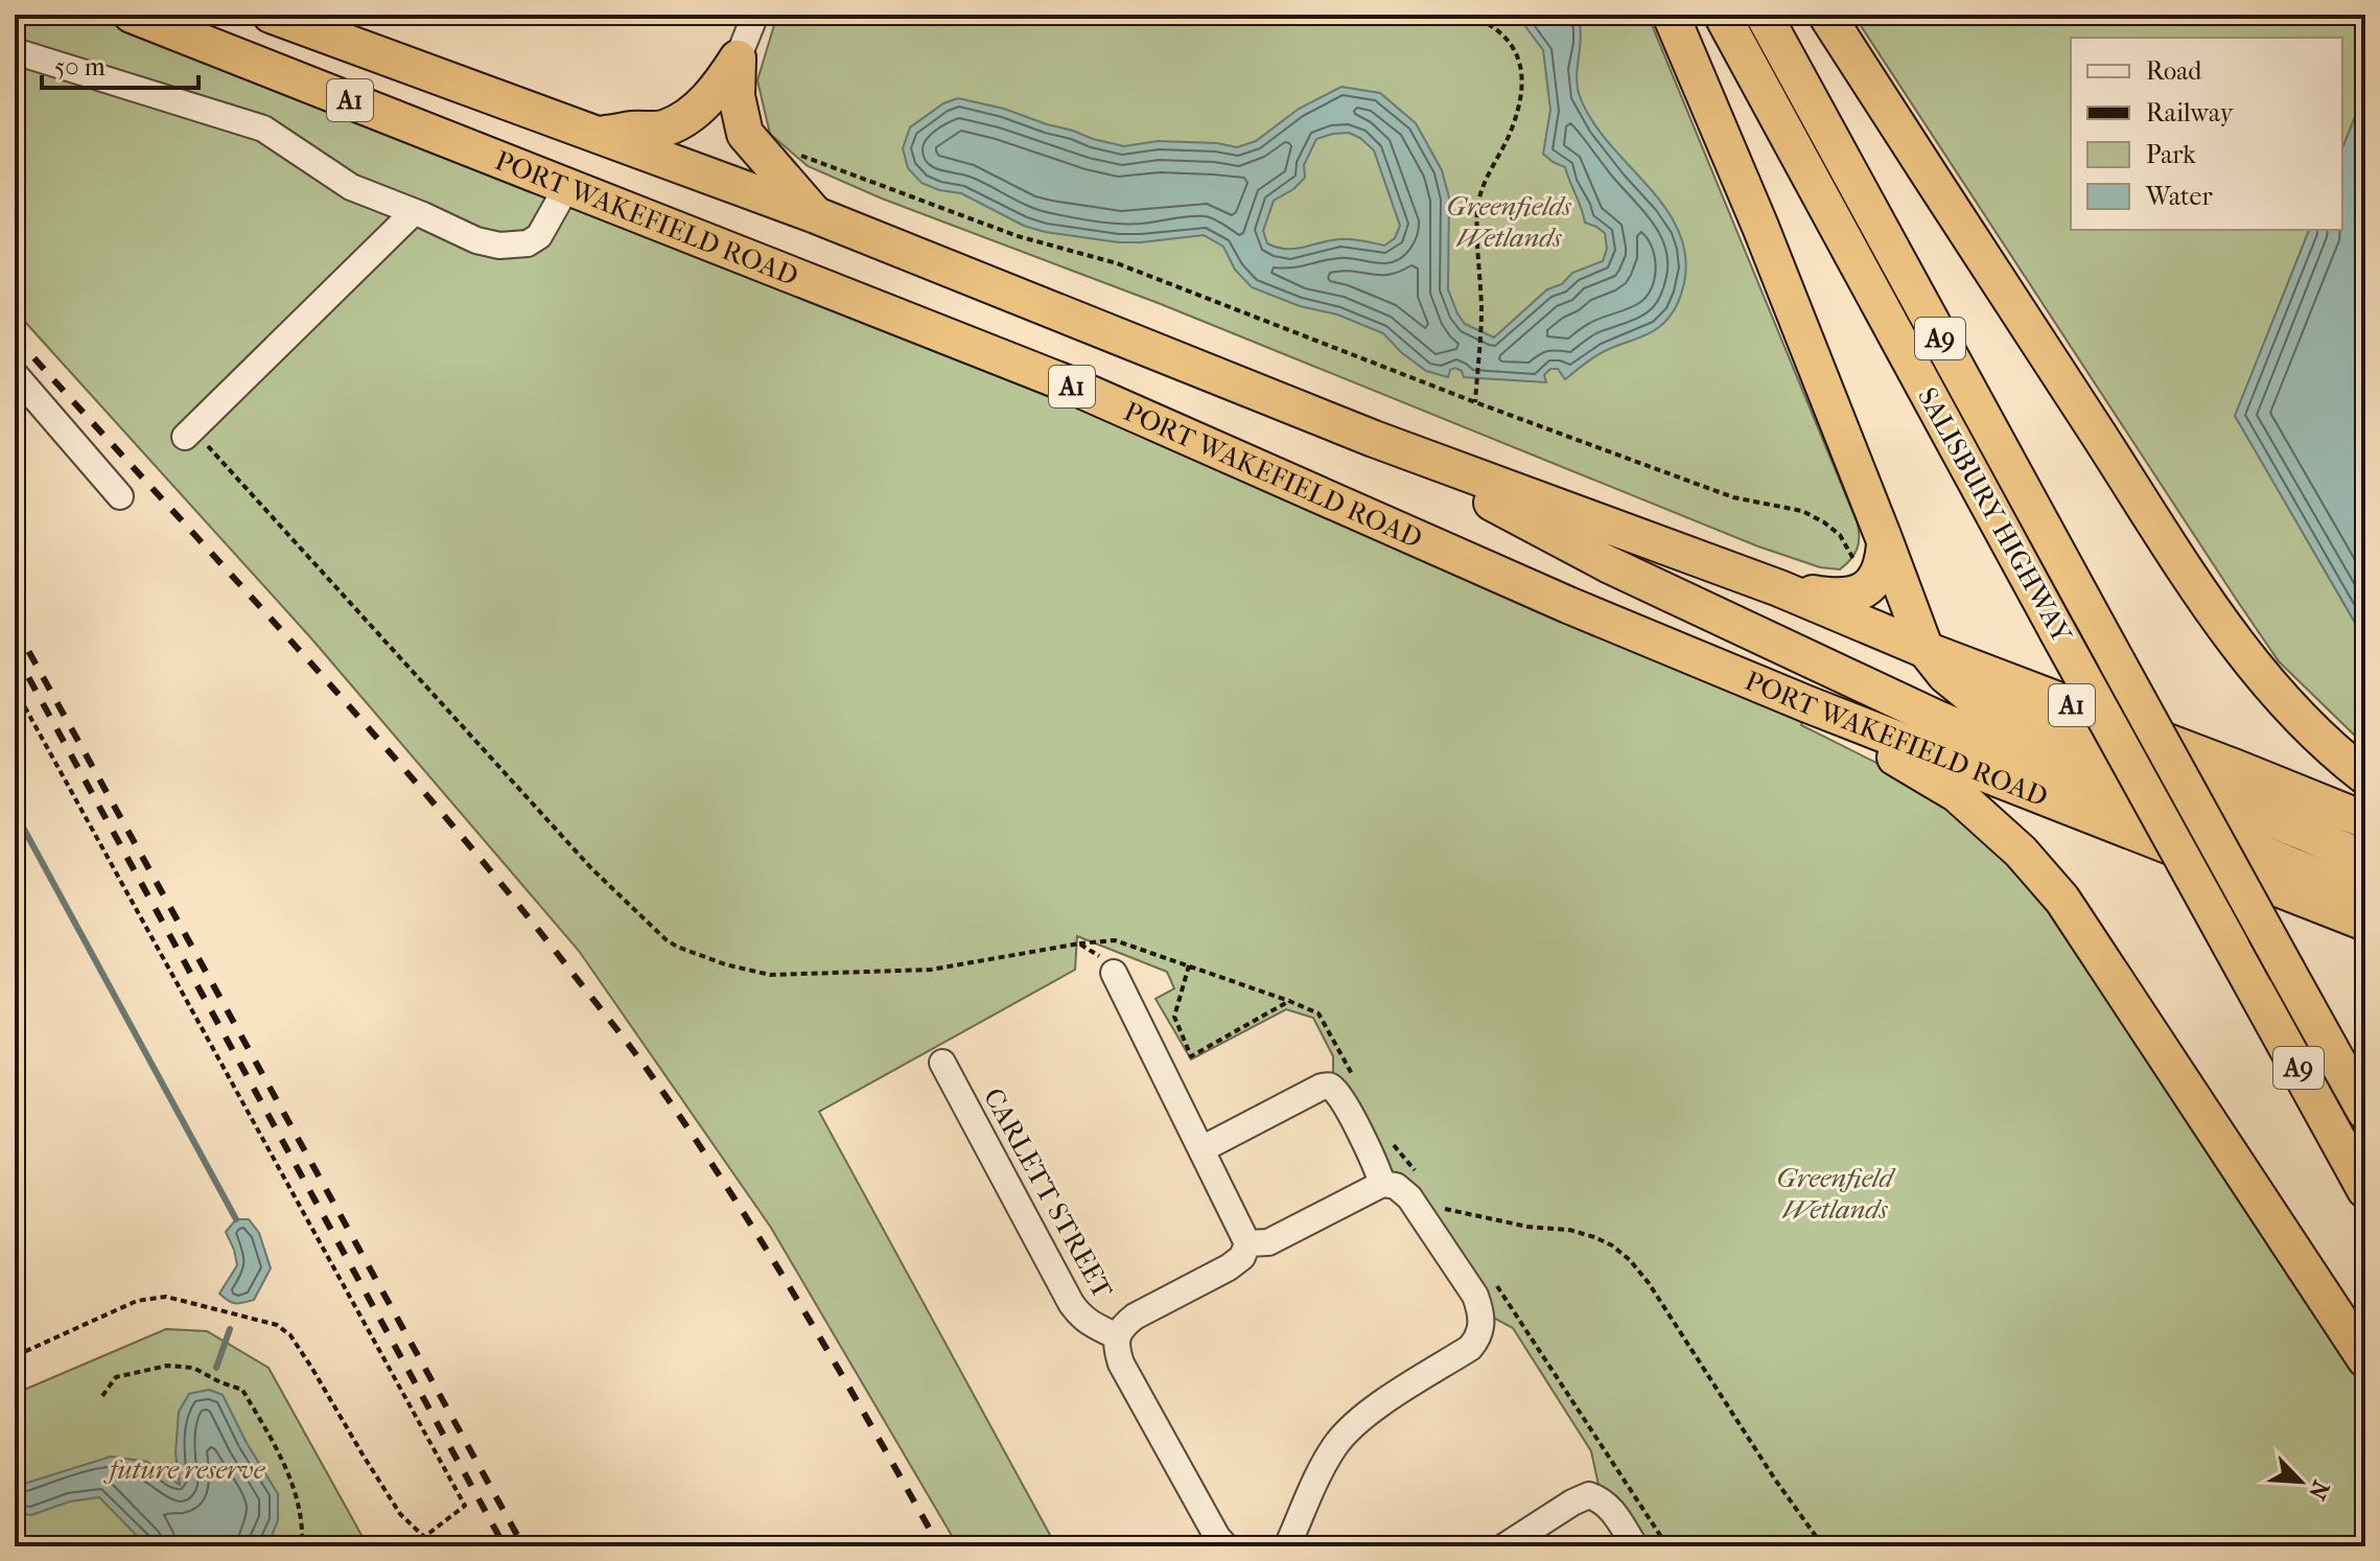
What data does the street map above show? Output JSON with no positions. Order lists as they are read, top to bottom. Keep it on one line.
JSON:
{"streets":{"highway":["A1","PORT WAKEFIELD ROAD","A9","SALISBURY HIGHWAY"],"street":["CARLETT STREET"]},"parks":["Greenfields Wetlands","Greenfield Wetlands","future reserve"],"legend":["Road","Railway","Park","Water"],"scale_bar":"50 m","north":"bottom right"}
